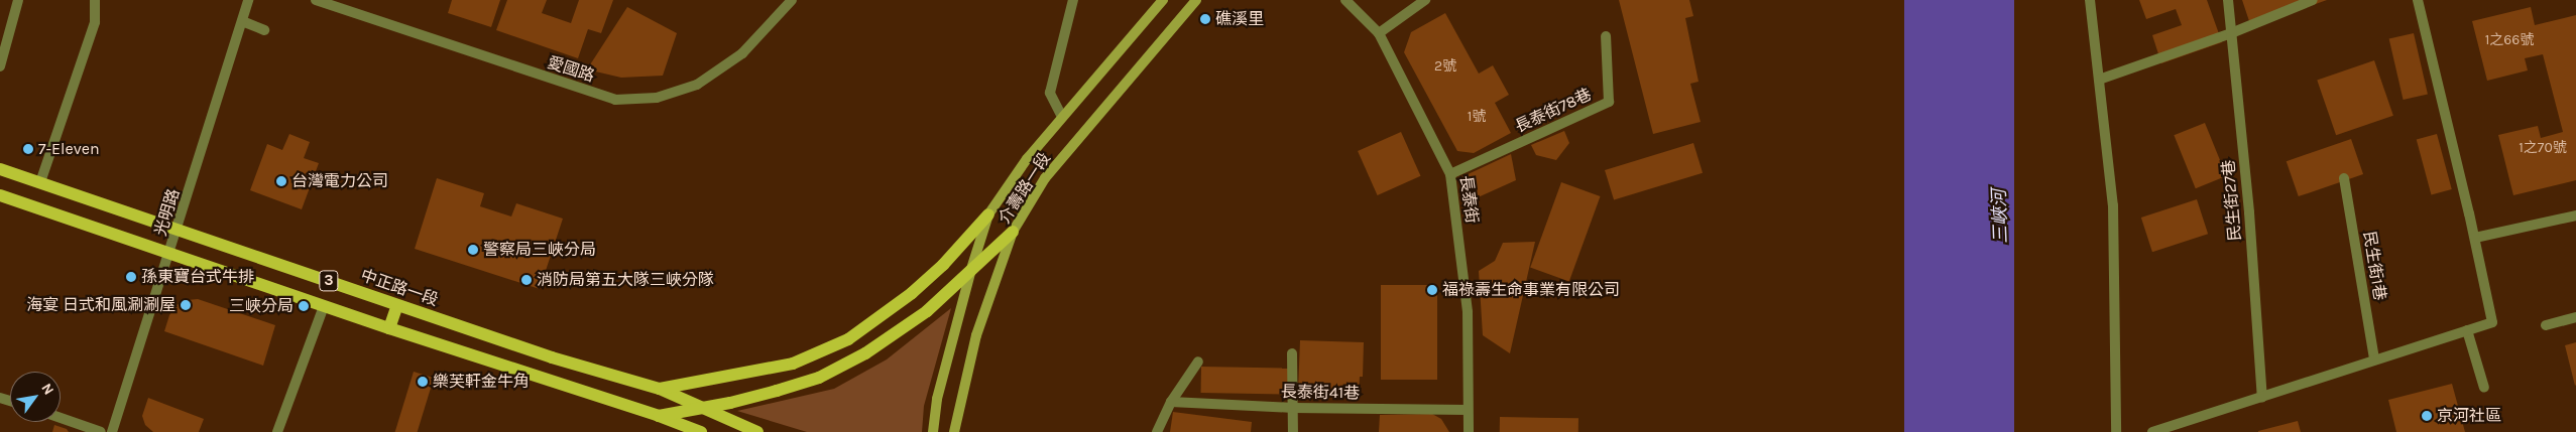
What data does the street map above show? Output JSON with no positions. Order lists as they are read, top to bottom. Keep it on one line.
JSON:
{"streets":{"main road":["介壽路一段","3","中正路一段"],"street":["愛國路","長泰街78巷","長泰街","民生街27巷","光明路","民生街1巷","長泰街41巷"]},"crossings":[["長泰街78巷","長泰街"],["長泰街","長泰街41巷"],["光明路","3"],["光明路","中正路一段"]],"water":["三峽河"],"places":["礁溪里","7-Eleven","台灣電力公司","警察局三峽分局","孫東寶台式牛排","消防局第五大隊三峽分隊","福祿壽生命事業有限公司","海宴 日式和風涮涮屋","三峽分局","樂芙軒金牛角","京河社區"],"house_numbers":["1之66號","2號","1號","1之70號"],"north":"top right"}
